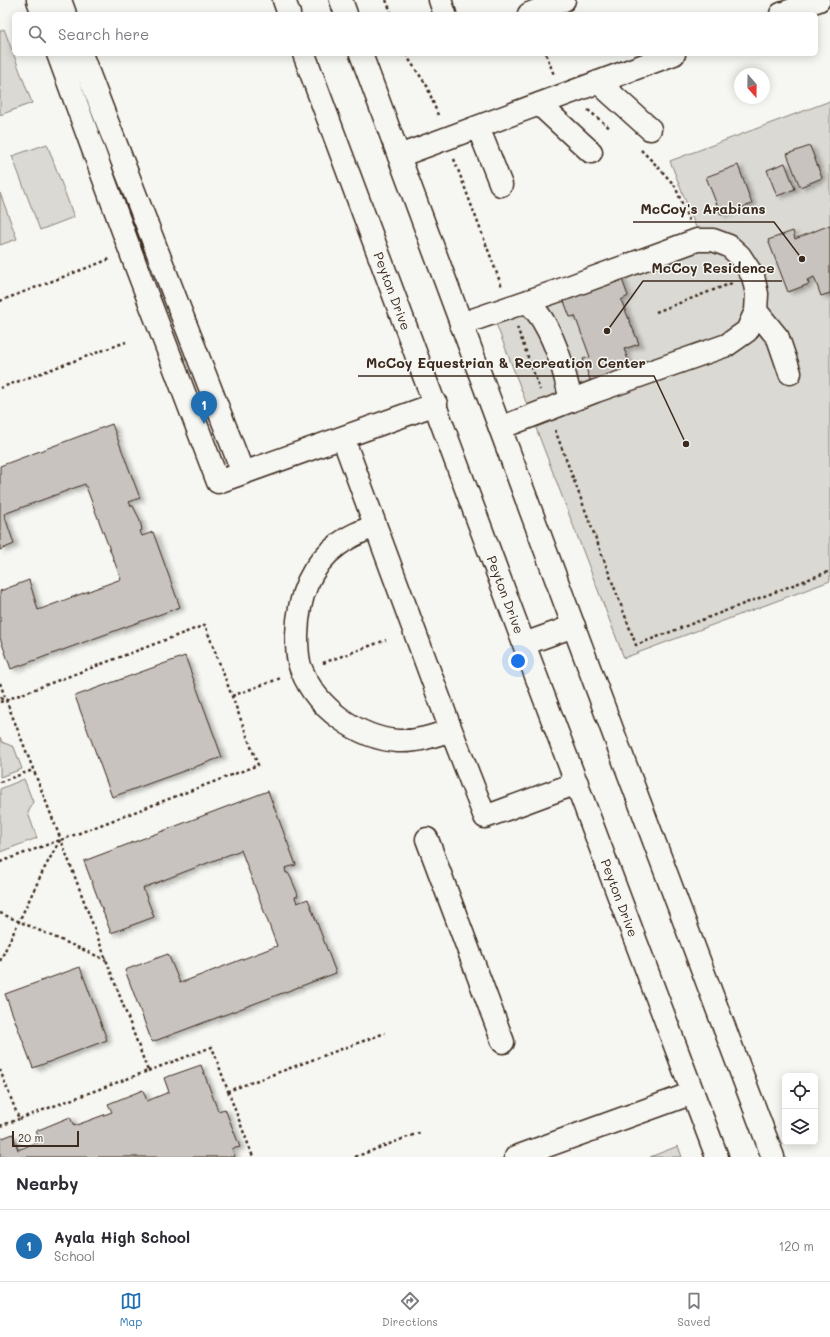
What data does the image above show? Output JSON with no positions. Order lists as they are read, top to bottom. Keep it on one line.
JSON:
{"streets":{"main road":["Peyton Drive"]},"places":["McCoy's Arabians","McCoy Residence","McCoy Equestrian & Recreation Center"],"scale_bar":"20 m","north":"bottom","page":{"search":"Search here","pins":"1","scale":"20 m","heading":"Nearby","list":[{"mark":"1","name":"Ayala High School","note":"School","value":"120 m"}],"nav":["Map","Directions","Saved"]}}
